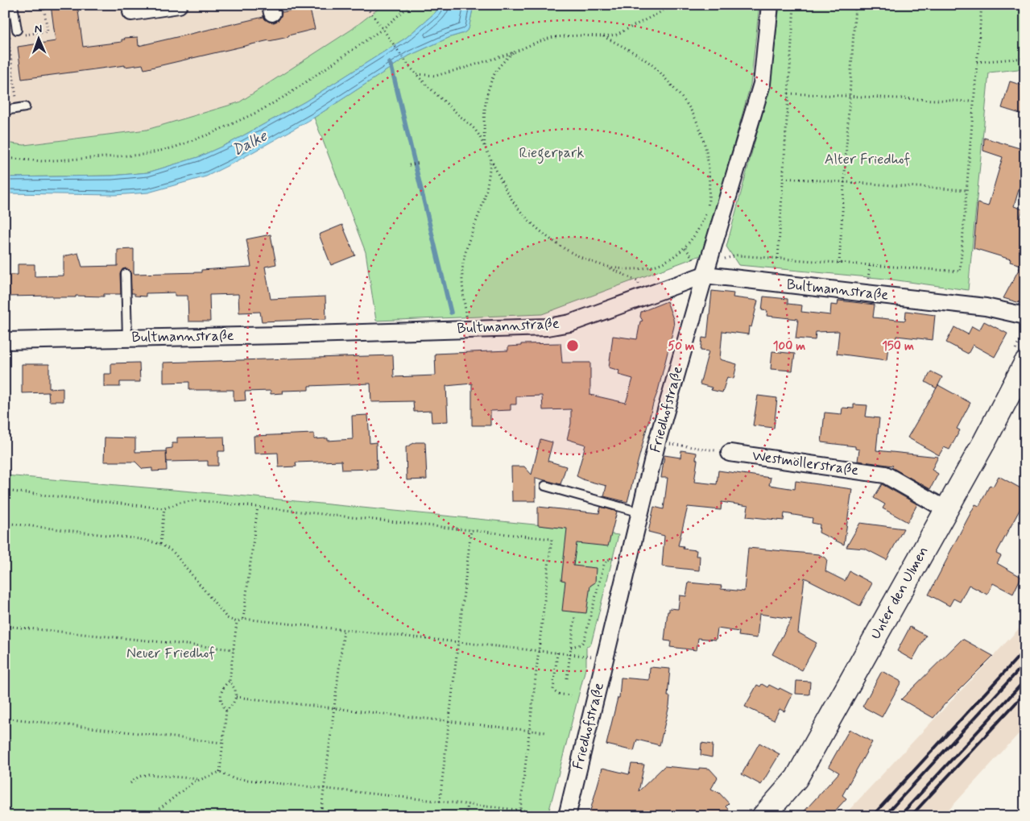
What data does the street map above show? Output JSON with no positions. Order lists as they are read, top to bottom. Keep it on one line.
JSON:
{"streets":{"main road":["Unter den Ulmen"],"street":["Bultmannstraße","Friedhofstraße","Westmöllerstraße"]},"crossings":[["Bultmannstraße","Friedhofstraße"],["Westmöllerstraße","Unter den Ulmen"]],"water":["Dalke"],"parks":["Riegerpark","Alter Friedhof","Neuer Friedhof"],"north":"top","rings":["50 m","100 m","150 m"]}
